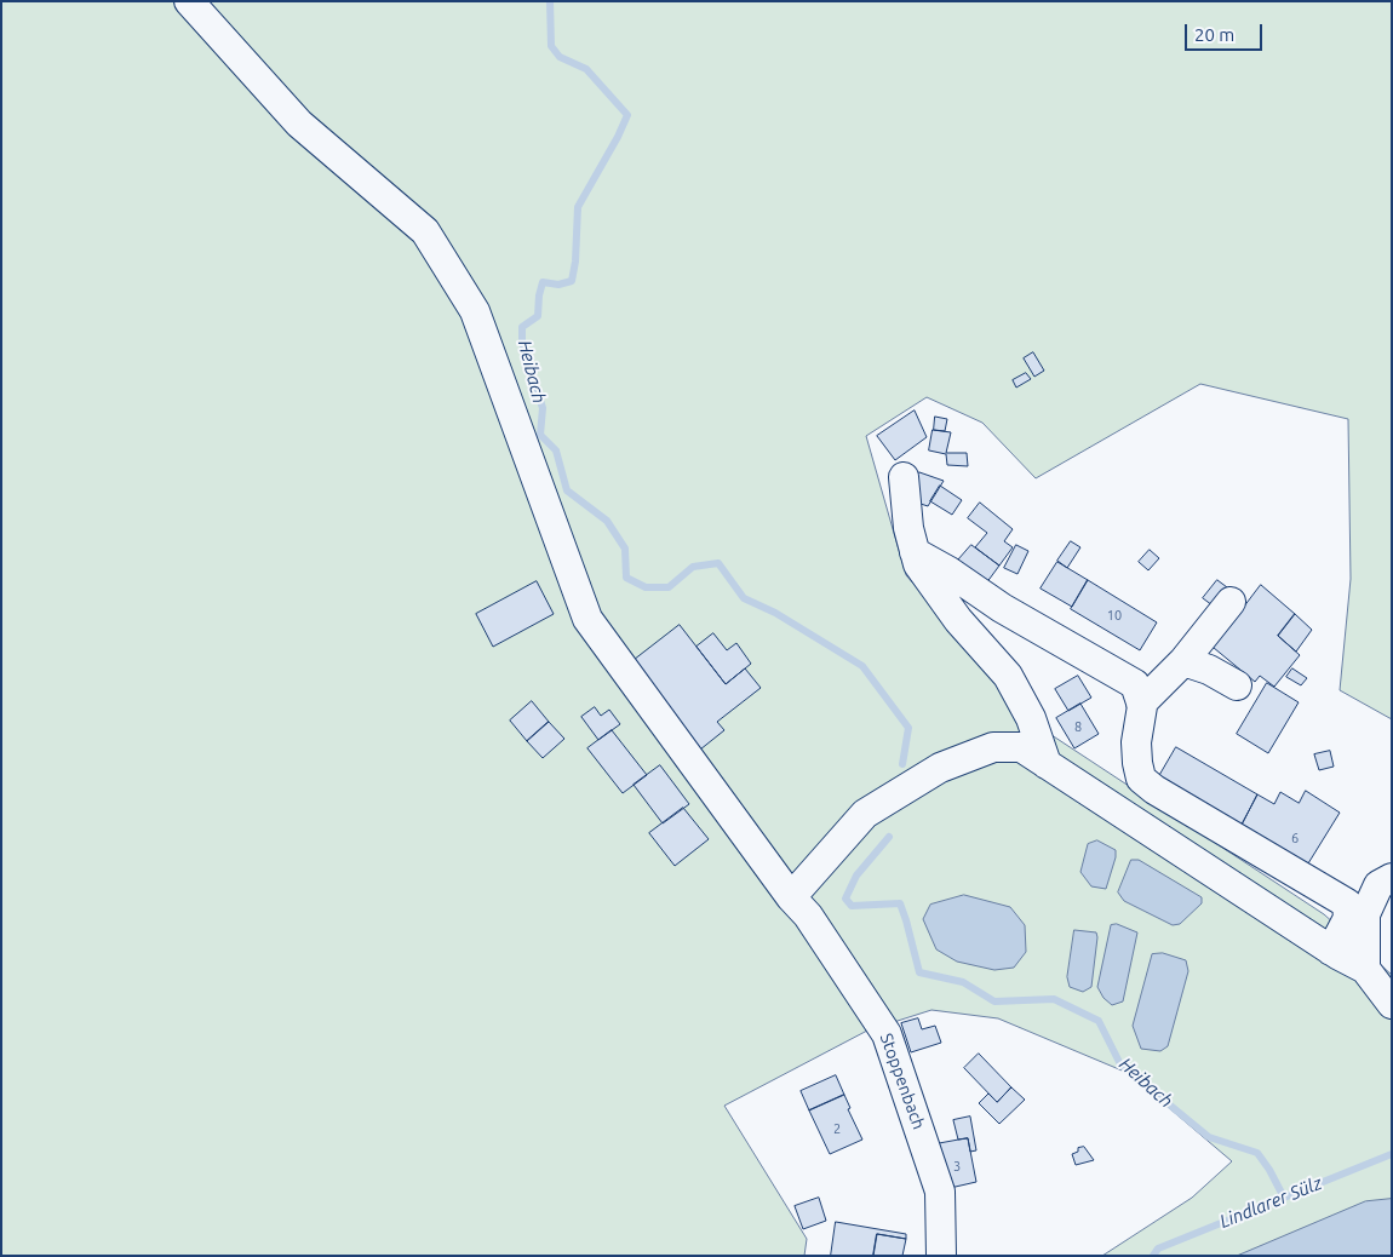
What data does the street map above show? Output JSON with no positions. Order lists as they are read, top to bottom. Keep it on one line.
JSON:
{"streets":{"street":["Stoppenbach"]},"water":["Heibach","Lindlarer Sülz"],"house_numbers":["10","8","6","2","3"],"scale_bar":"20 m"}
